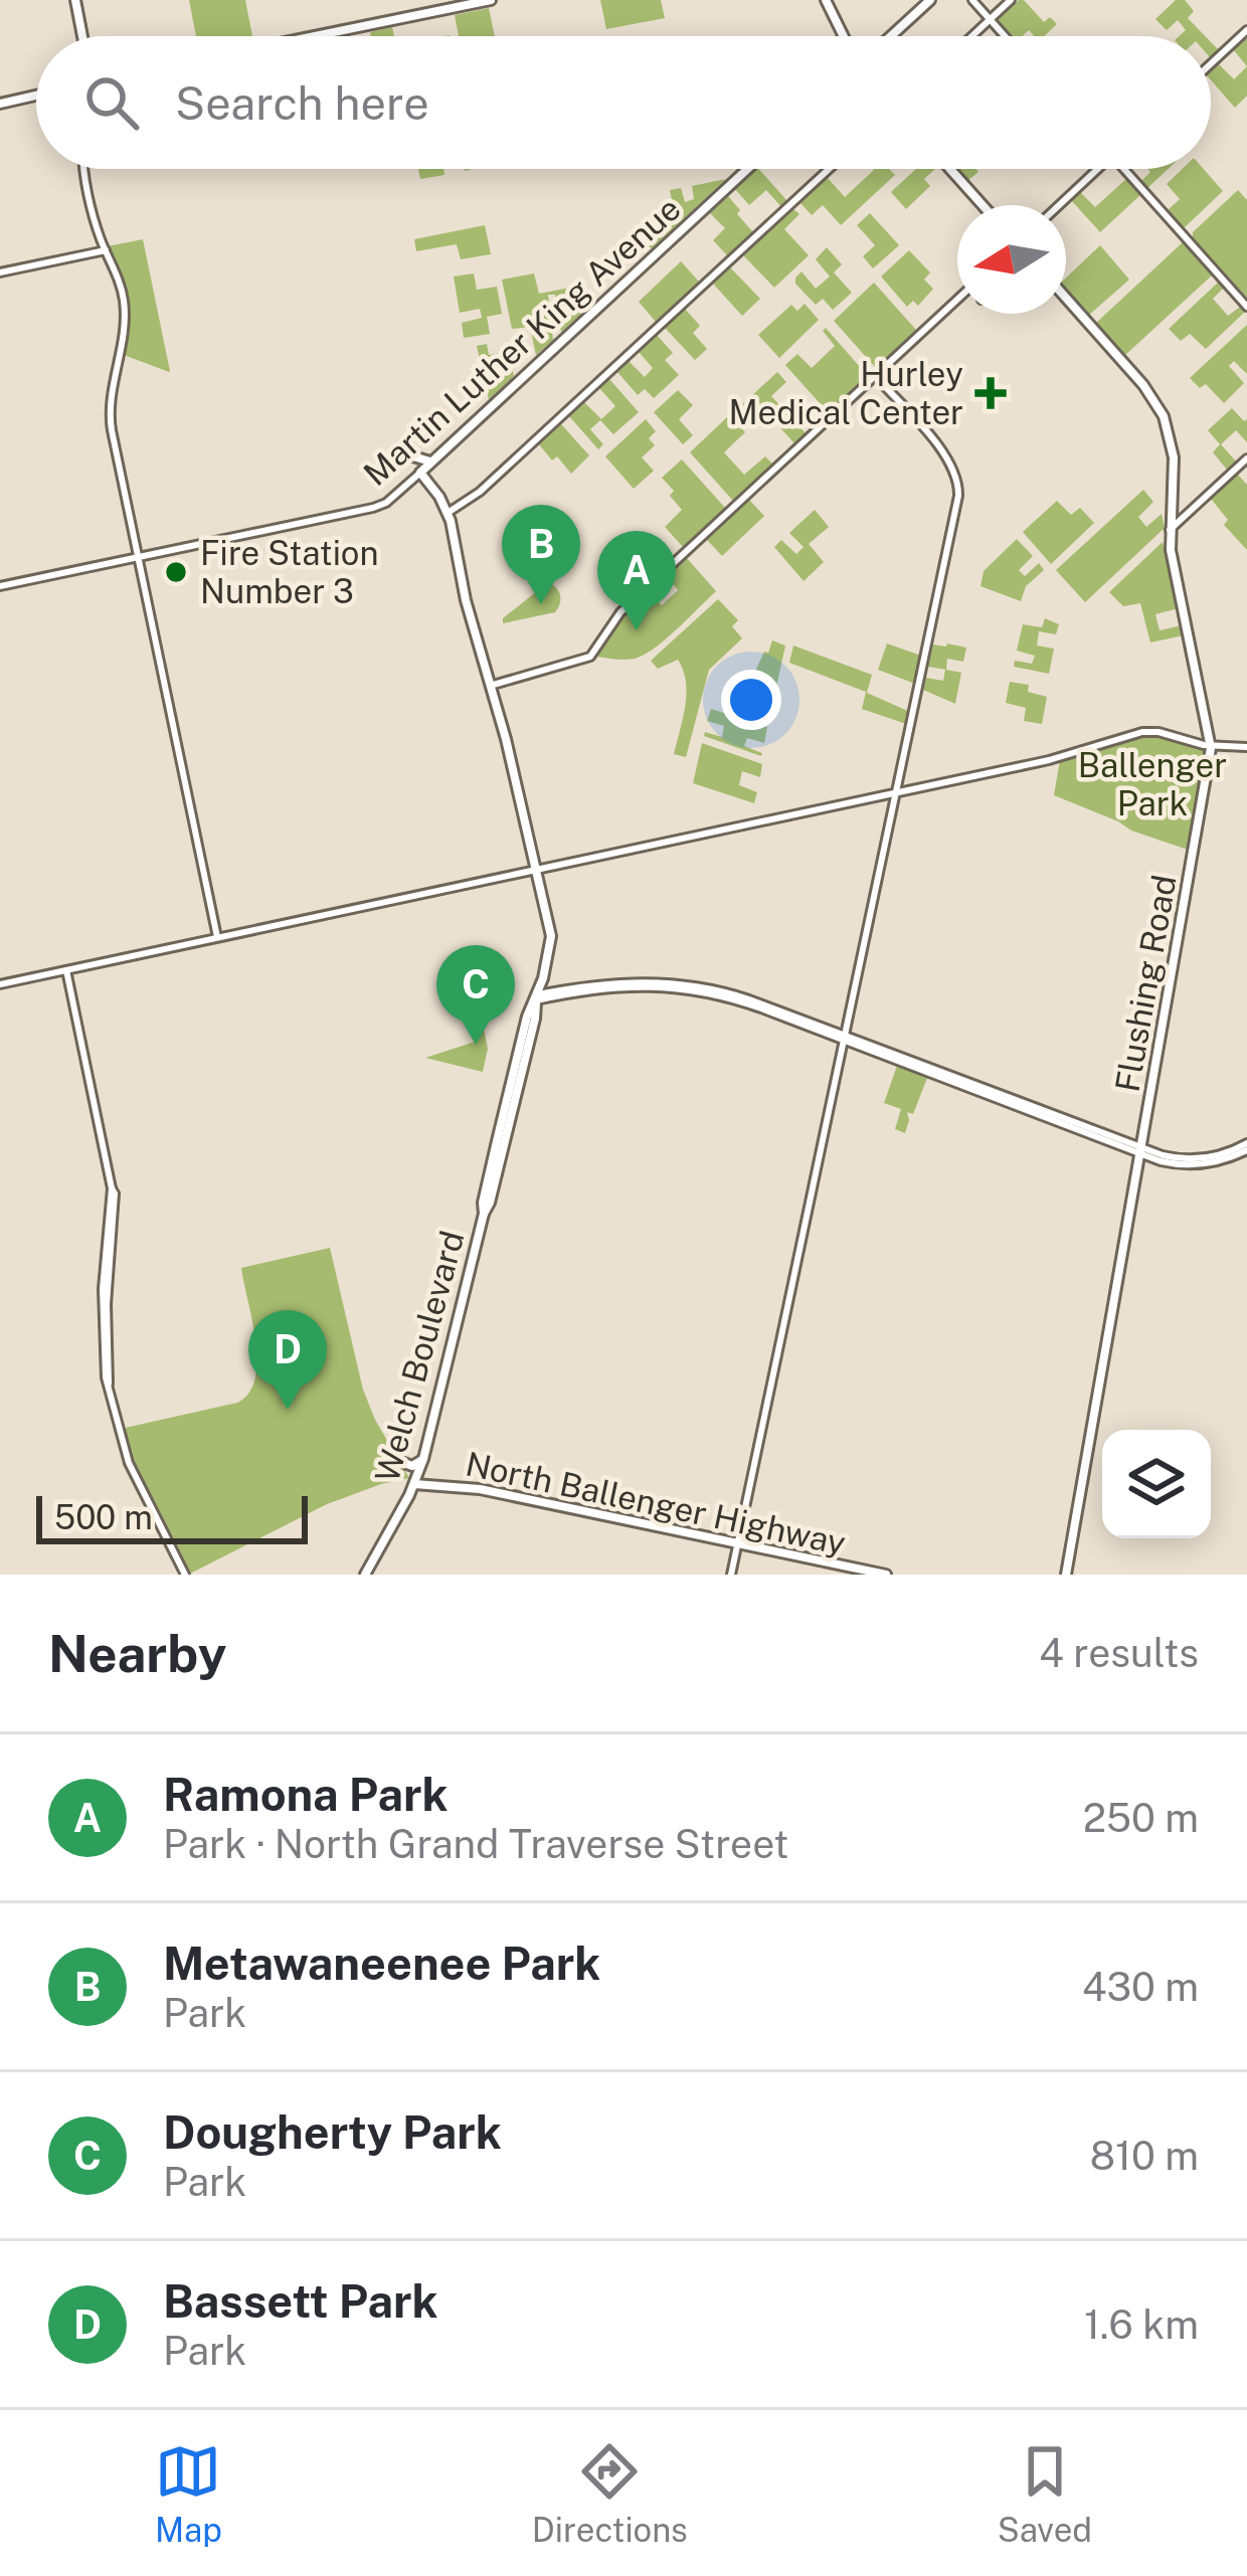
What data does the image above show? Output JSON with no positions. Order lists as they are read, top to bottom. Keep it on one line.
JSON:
{"streets":{"main road":["Martin Luther King Avenue","Flushing Road","Welch Boulevard","North Ballenger Highway"]},"crossings":[["Martin Luther King Avenue","Welch Boulevard"],["Welch Boulevard","North Ballenger Highway"]],"parks":["Ballenger Park"],"places":{"health":["Hurley Medical Center"],"other":["Fire Station Number 3"]},"scale_bar":"500 m","north":"left","page":{"search":"Search here","pins":["B","A","C","D"],"scale":"500 m","heading":["Nearby","4 results"],"list":[{"mark":"A","name":"Ramona Park","note":"Park · North Grand Traverse Street","value":"250 m"},{"mark":"B","name":"Metawaneenee Park","note":"Park","value":"430 m"},{"mark":"C","name":"Dougherty Park","note":"Park","value":"810 m"},{"mark":"D","name":"Bassett Park","note":"Park","value":"1.6 km"}],"nav":["Map","Directions","Saved"]}}
